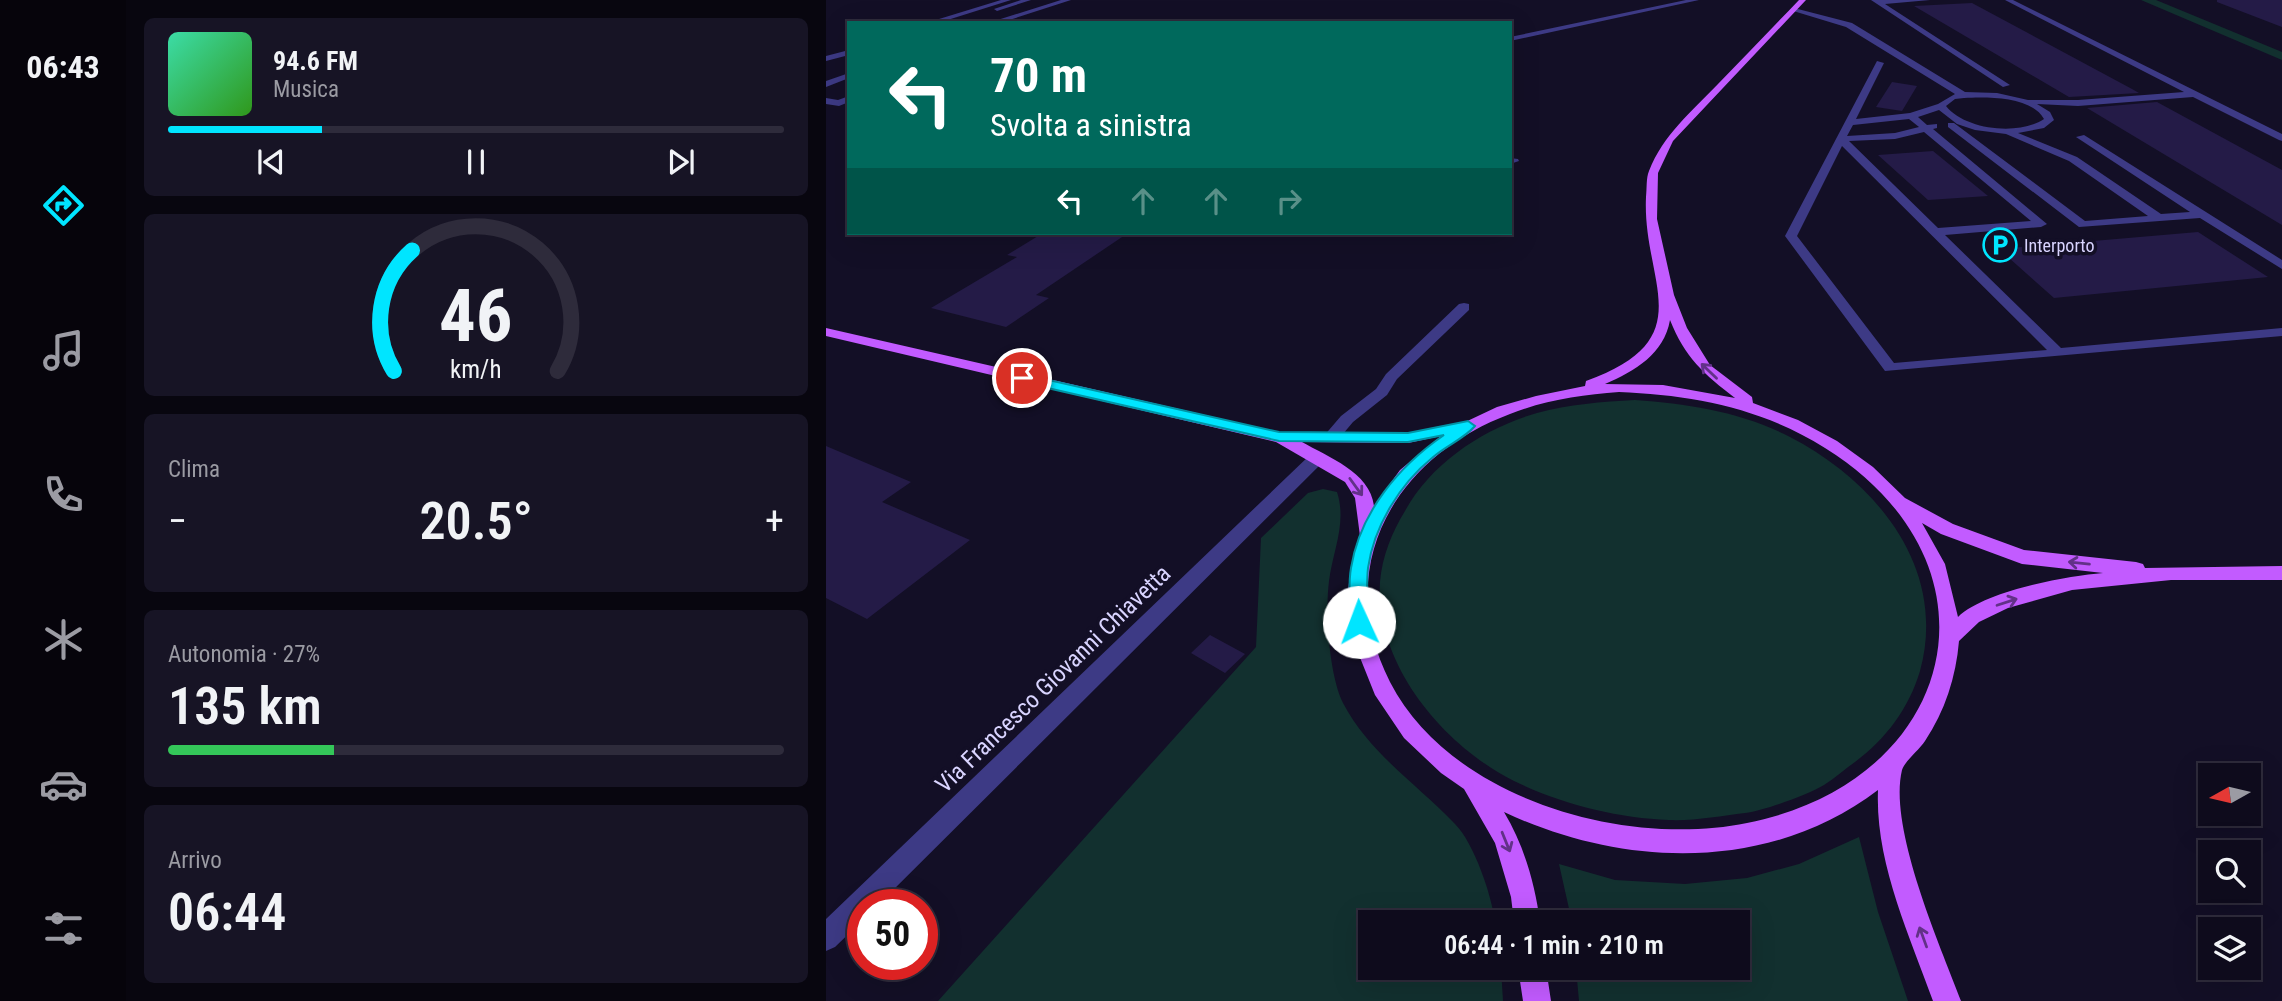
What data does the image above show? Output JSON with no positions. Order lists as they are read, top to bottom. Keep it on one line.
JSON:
{"streets":{"street":["Via Francesco Giovanni Chiavetta"]},"places":{"parking":["Interporto"]},"north":"left","page":{"tabs":"06:43","turn":["70 m","Svolta a sinistra"],"song":["94.6 FM","Musica"],"tile":["Clima",["Autonomia · 27%","135 km"],["Arrivo","06:44"]],"heat":["−","20.5°","+"],"limit":"50","trip":"06:44 · 1 min · 210 m","gauge":["46","km/h"]}}
